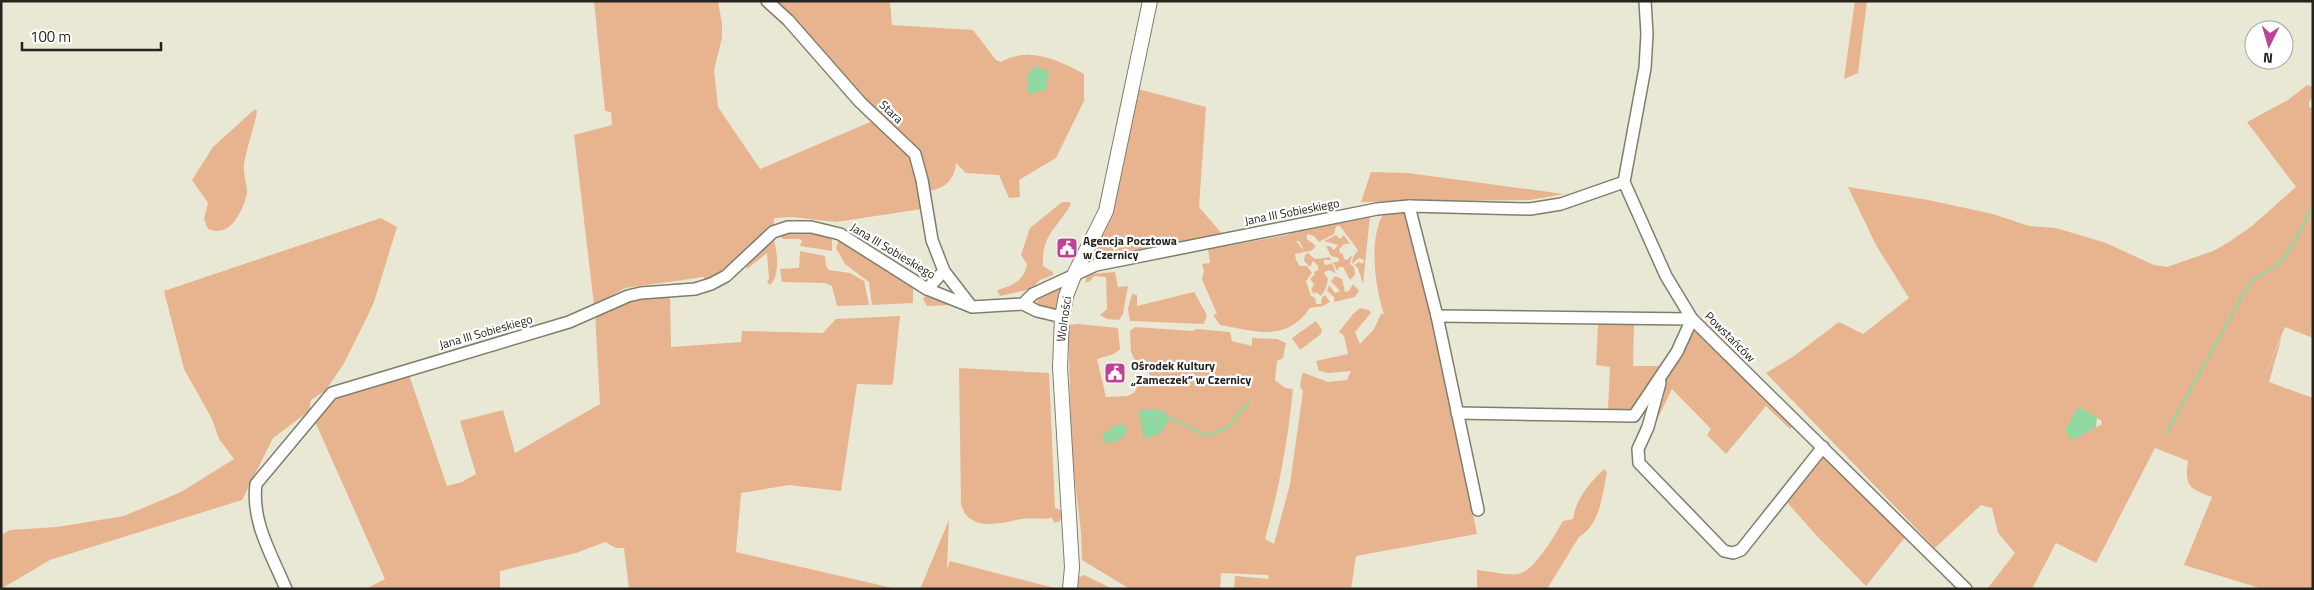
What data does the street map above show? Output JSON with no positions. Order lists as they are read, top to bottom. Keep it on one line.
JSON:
{"streets":{"street":["Stara","Jana III Sobieskiego","Wolności","Powstańców"]},"crossings":[["Stara","Jana III Sobieskiego"],["Jana III Sobieskiego","Wolności"],["Jana III Sobieskiego","Powstańców"]],"places":{"public building":["Agencja Pocztowa w Czernicy","Ośrodek Kultury „Zameczek” w Czernicy"]},"scale_bar":"100 m","north":"bottom"}
